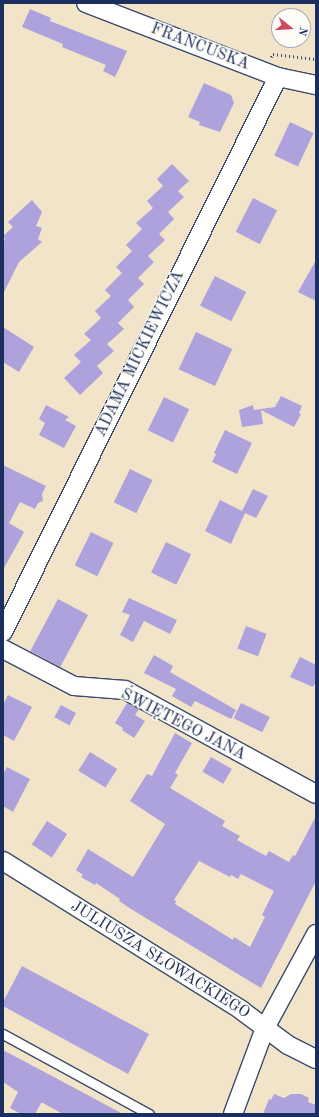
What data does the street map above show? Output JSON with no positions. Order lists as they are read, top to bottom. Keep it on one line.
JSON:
{"streets":{"street":["FRANCUSKA","ADAMA MICKIEWICZA","ŚWIĘTEGO JANA","JULIUSZA SŁOWACKIEGO"]},"crossings":[["FRANCUSKA","ADAMA MICKIEWICZA"]],"north":"right"}
